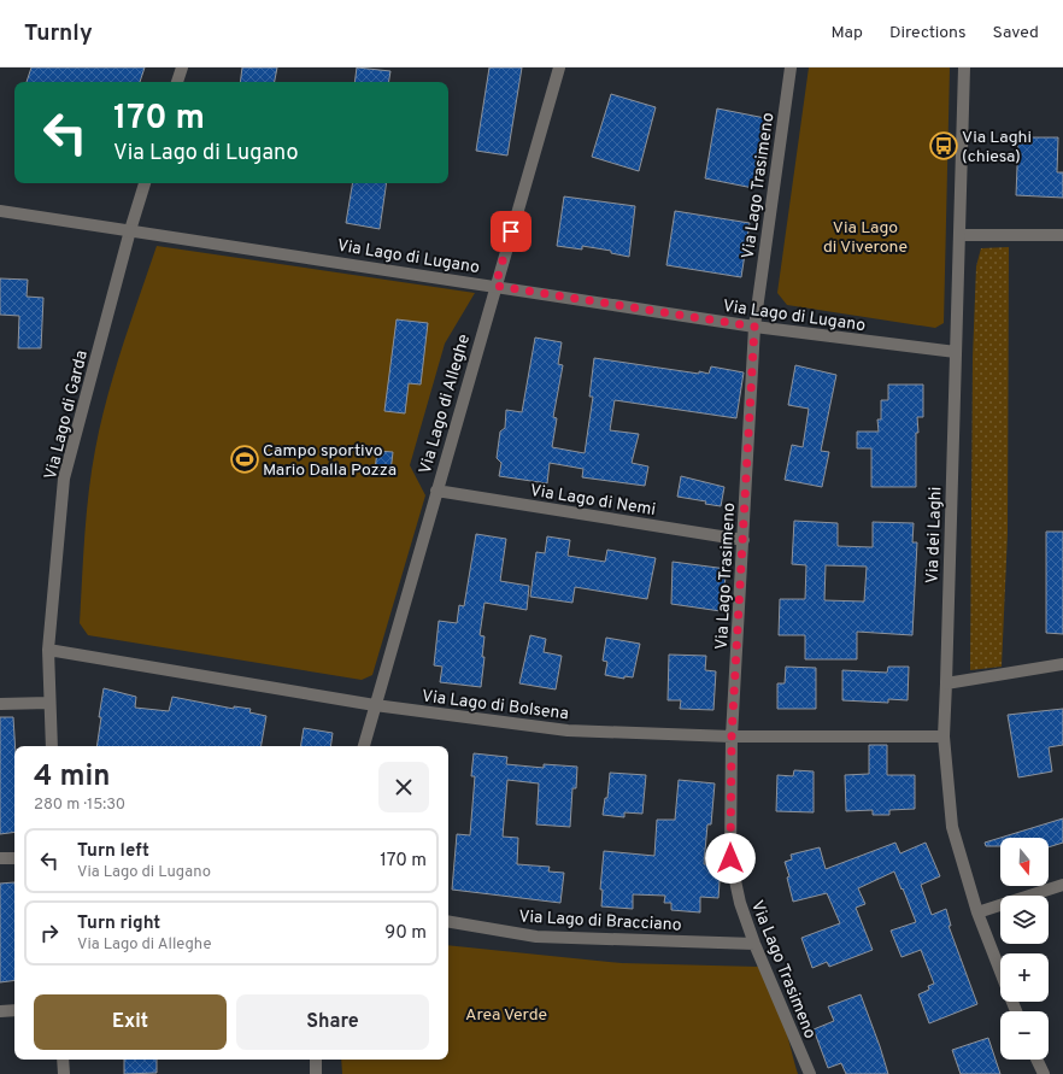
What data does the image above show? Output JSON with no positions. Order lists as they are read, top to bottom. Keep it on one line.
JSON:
{"streets":{"street":["Via Lago Trasimeno","Via Lago di Lugano","Via Lago di Alleghe","Via Lago di Garda","Via Lago di Nemi","Via dei Laghi","Via Lago di Bolsena","Via Lago di Bracciano"]},"crossings":[["Via Lago Trasimeno","Via Lago di Lugano"],["Via Lago Trasimeno","Via Lago di Nemi"],["Via Lago Trasimeno","Via Lago di Bolsena"],["Via Lago Trasimeno","Via Lago di Bracciano"],["Via Lago di Lugano","Via Lago di Alleghe"],["Via Lago di Lugano","Via Lago di Garda"],["Via Lago di Lugano","Via dei Laghi"],["Via Lago di Alleghe","Via Lago di Nemi"],["Via Lago di Alleghe","Via Lago di Bolsena"],["Via Lago di Garda","Via Lago di Bolsena"],["Via dei Laghi","Via Lago di Bolsena"]],"parks":["Via Lago di Viverone","Area Verde"],"places":{"bus stop":["Via Laghi (chiesa)"],"sports":["Campo sportivo Mario Dalla Pozza"]},"north":"bottom","page":{"header":"Turnly","nav":["Map","Directions","Saved"],"turn":["170 m","Via Lago di Lugano"],"heading":["4 min","280 m · 15:30"],"list":[{"name":"Turn left","note":"Via Lago di Lugano","value":"170 m"},{"name":"Turn right","note":"Via Lago di Alleghe","value":"90 m"}],"map_buttons":["+","−"],"buttons":["Exit","Share"]}}
